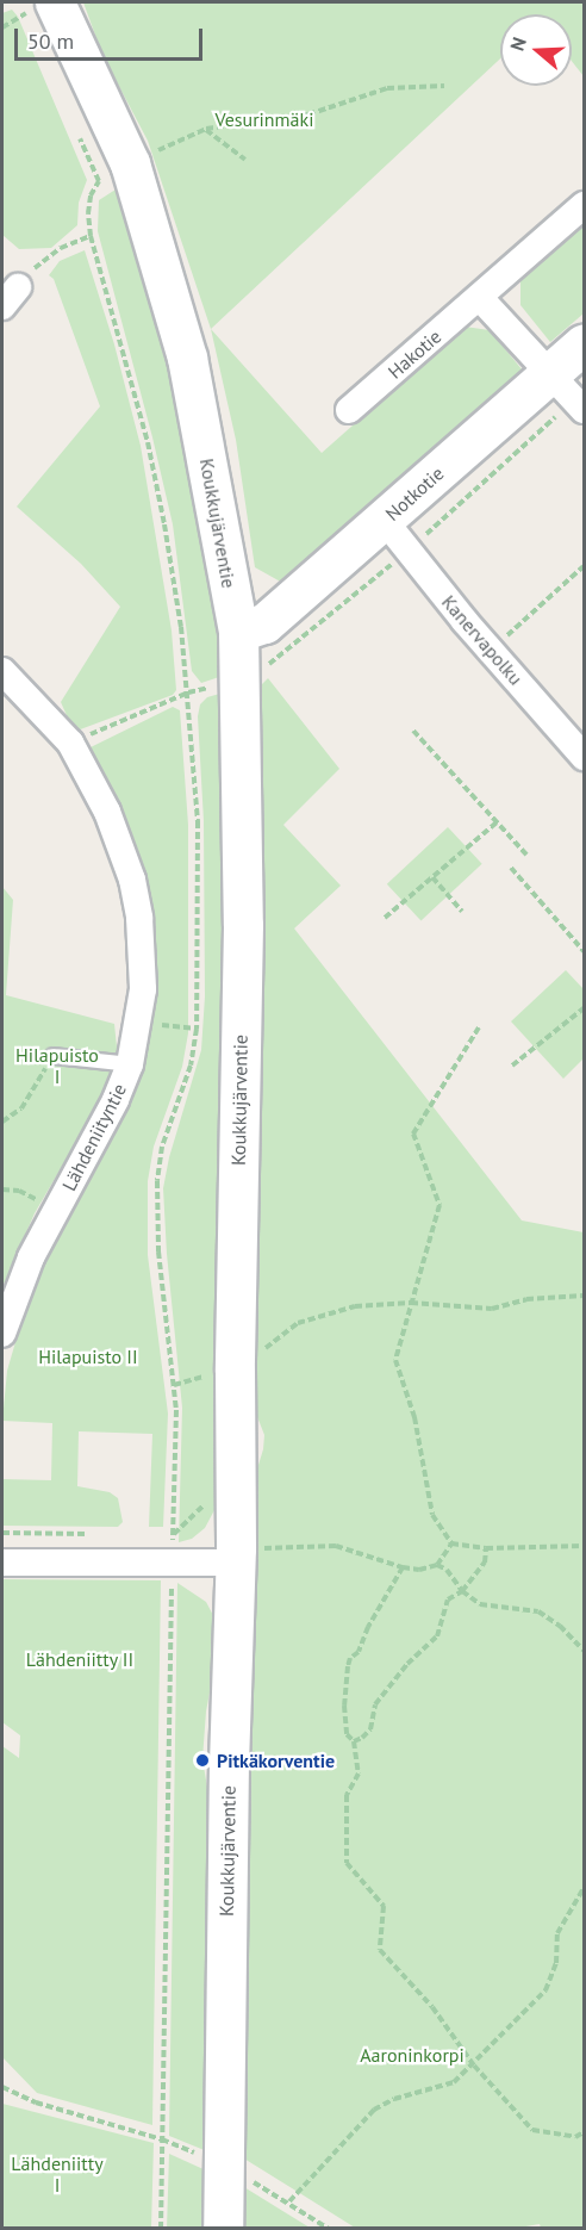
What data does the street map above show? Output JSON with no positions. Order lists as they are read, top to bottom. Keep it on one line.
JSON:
{"streets":{"street":["Hakotie","Notkotie","Koukkujärventie","Kanervapolku","Lähdeniityntie"]},"crossings":[["Notkotie","Koukkujärventie"],["Notkotie","Kanervapolku"]],"parks":["Vesurinmäki","Hilapuisto I","Hilapuisto II","Lähdeniitty II","Aaroninkorpi","Lähdeniitty I"],"places":["Pitkäkorventie"],"scale_bar":"50 m","north":"left"}
